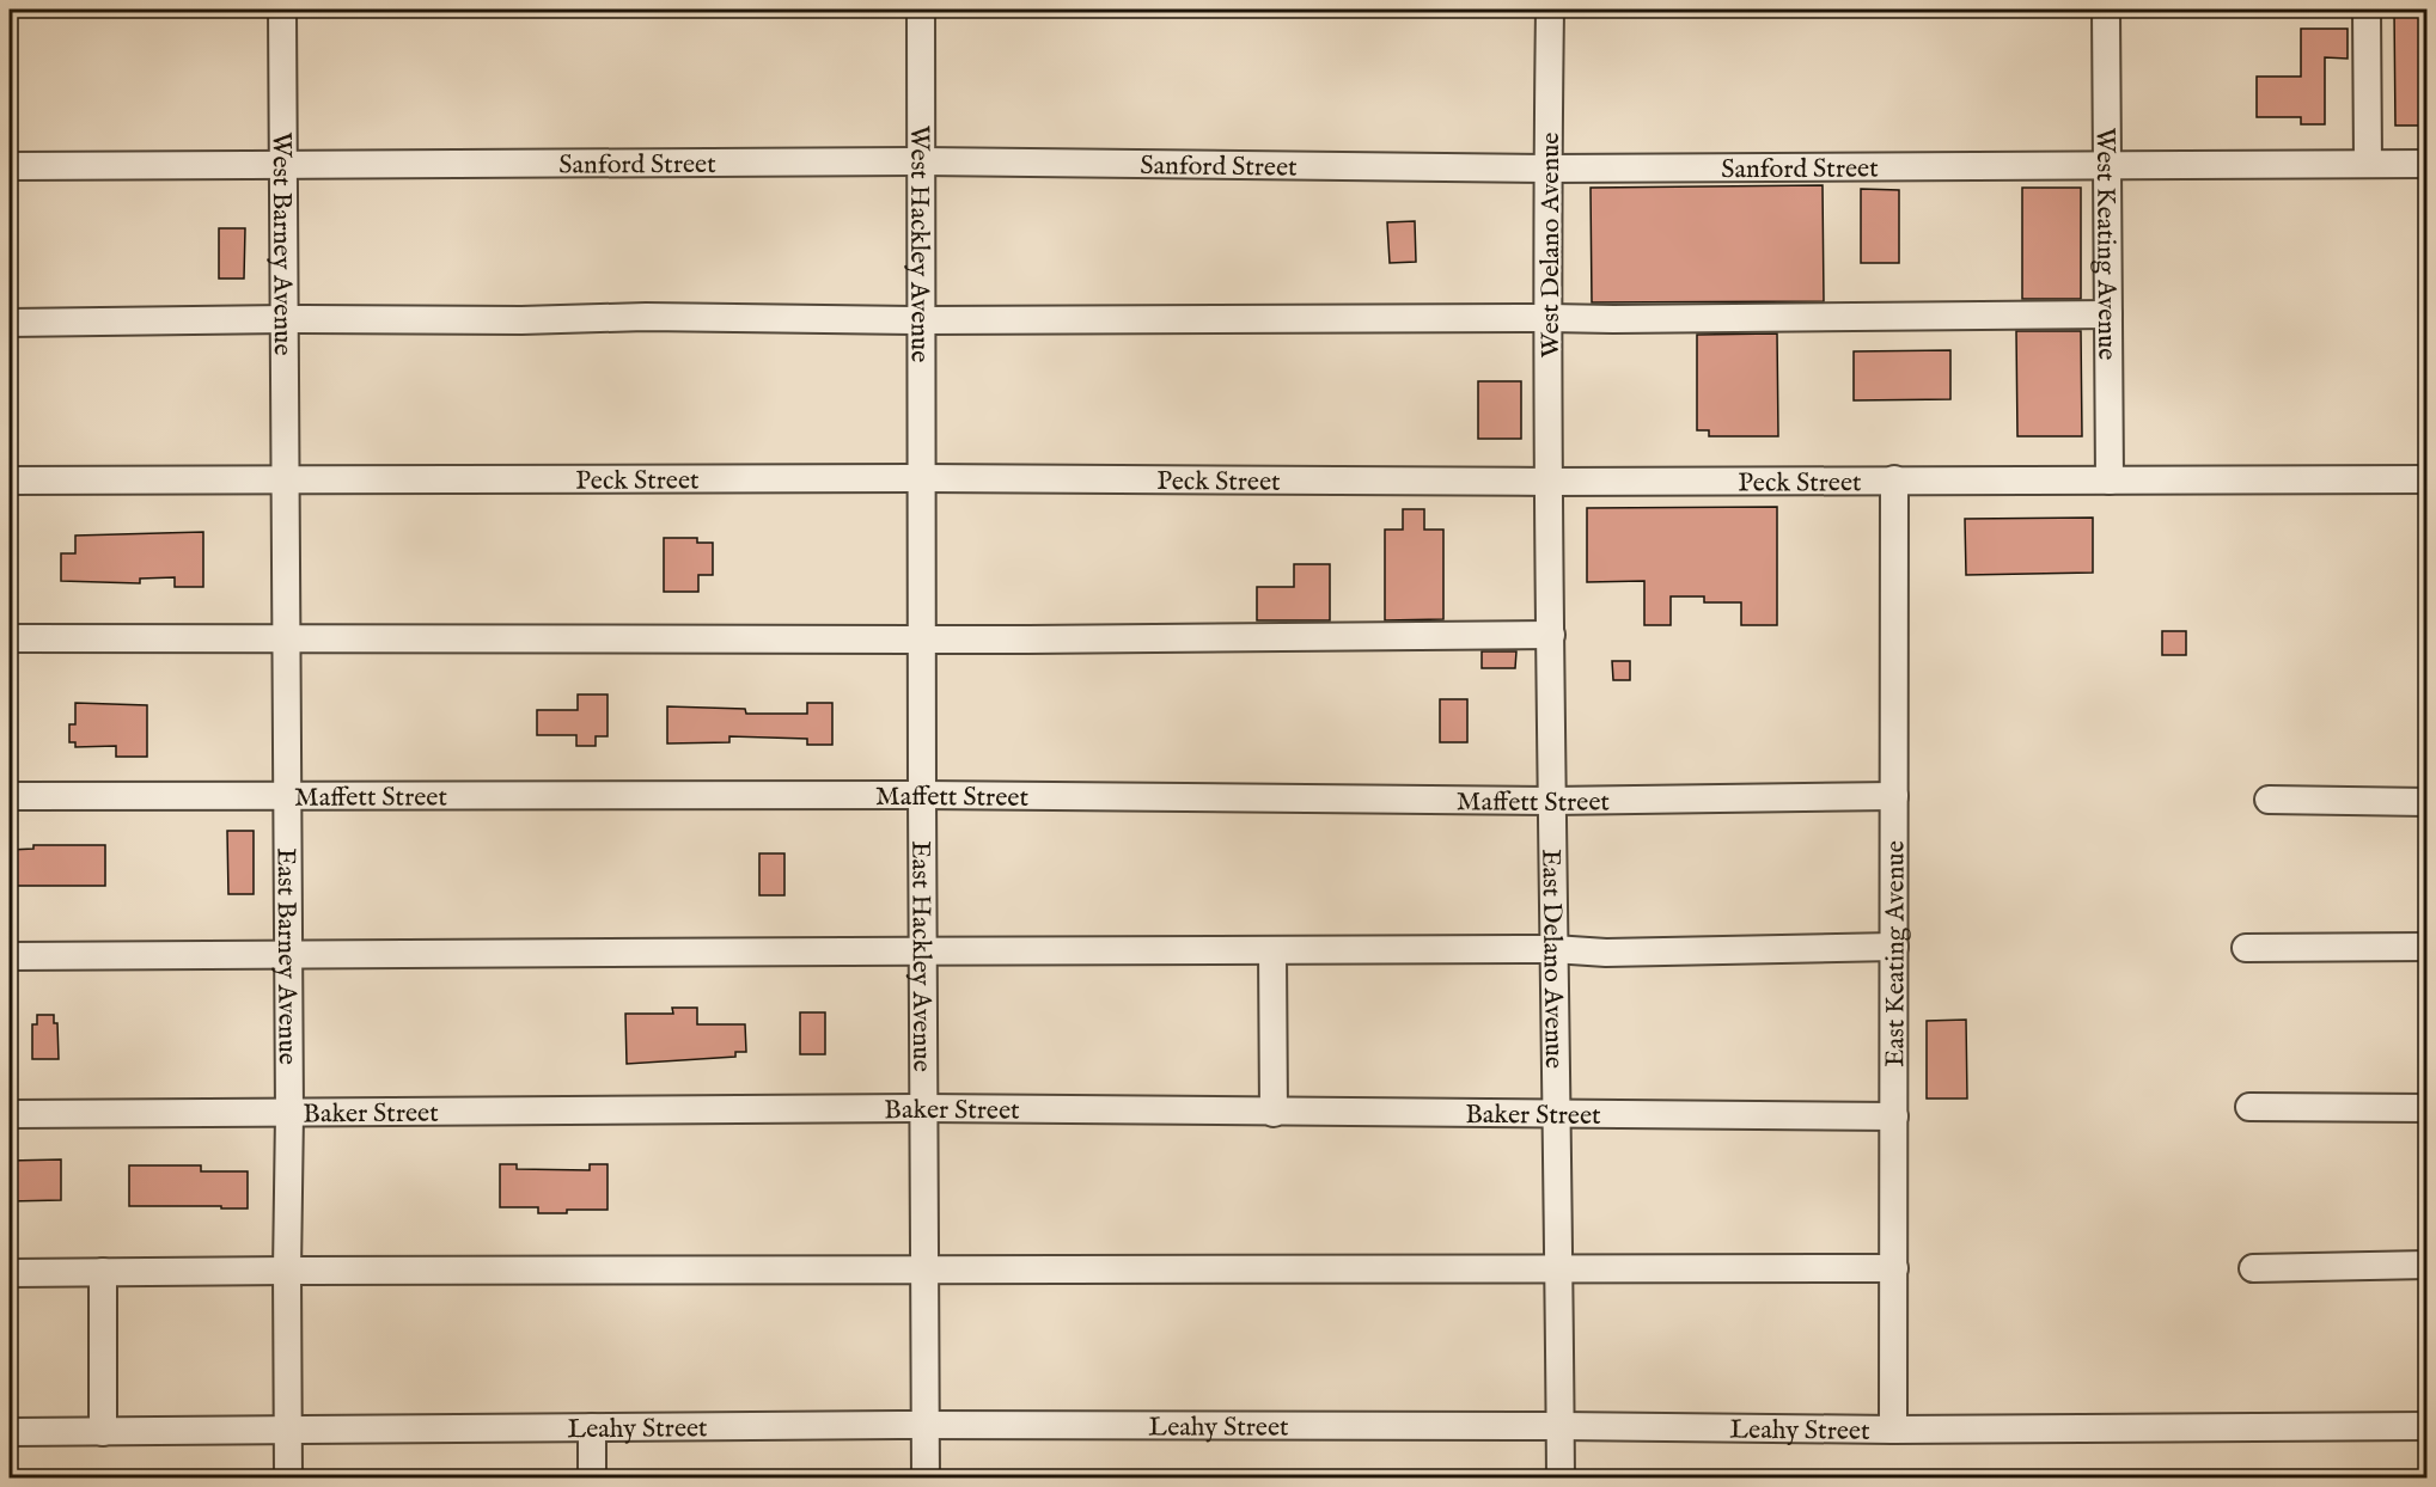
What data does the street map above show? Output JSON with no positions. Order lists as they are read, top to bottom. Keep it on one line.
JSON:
{"streets":{"street":["Sanford Street","West Barney Avenue","West Hackley Avenue","West Delano Avenue","West Keating Avenue","Peck Street","Maffett Street","East Keating Avenue","East Hackley Avenue","East Barney Avenue","East Delano Avenue","Baker Street","Leahy Street"]},"crossings":[["Sanford Street","West Barney Avenue"],["Sanford Street","West Hackley Avenue"],["Sanford Street","West Delano Avenue"],["Sanford Street","West Keating Avenue"],["West Barney Avenue","Peck Street"],["West Barney Avenue","East Barney Avenue"],["West Hackley Avenue","Peck Street"],["West Hackley Avenue","East Hackley Avenue"],["West Delano Avenue","Peck Street"],["West Delano Avenue","East Delano Avenue"],["West Keating Avenue","Peck Street"],["Peck Street","East Keating Avenue"],["Peck Street","East Hackley Avenue"],["Peck Street","East Barney Avenue"],["Peck Street","East Delano Avenue"],["Maffett Street","East Keating Avenue"],["Maffett Street","East Hackley Avenue"],["Maffett Street","East Barney Avenue"],["Maffett Street","East Delano Avenue"],["East Keating Avenue","Baker Street"],["East Keating Avenue","Leahy Street"],["East Hackley Avenue","Baker Street"],["East Hackley Avenue","Leahy Street"],["East Barney Avenue","Baker Street"],["East Barney Avenue","Leahy Street"],["East Delano Avenue","Baker Street"],["East Delano Avenue","Leahy Street"]]}
